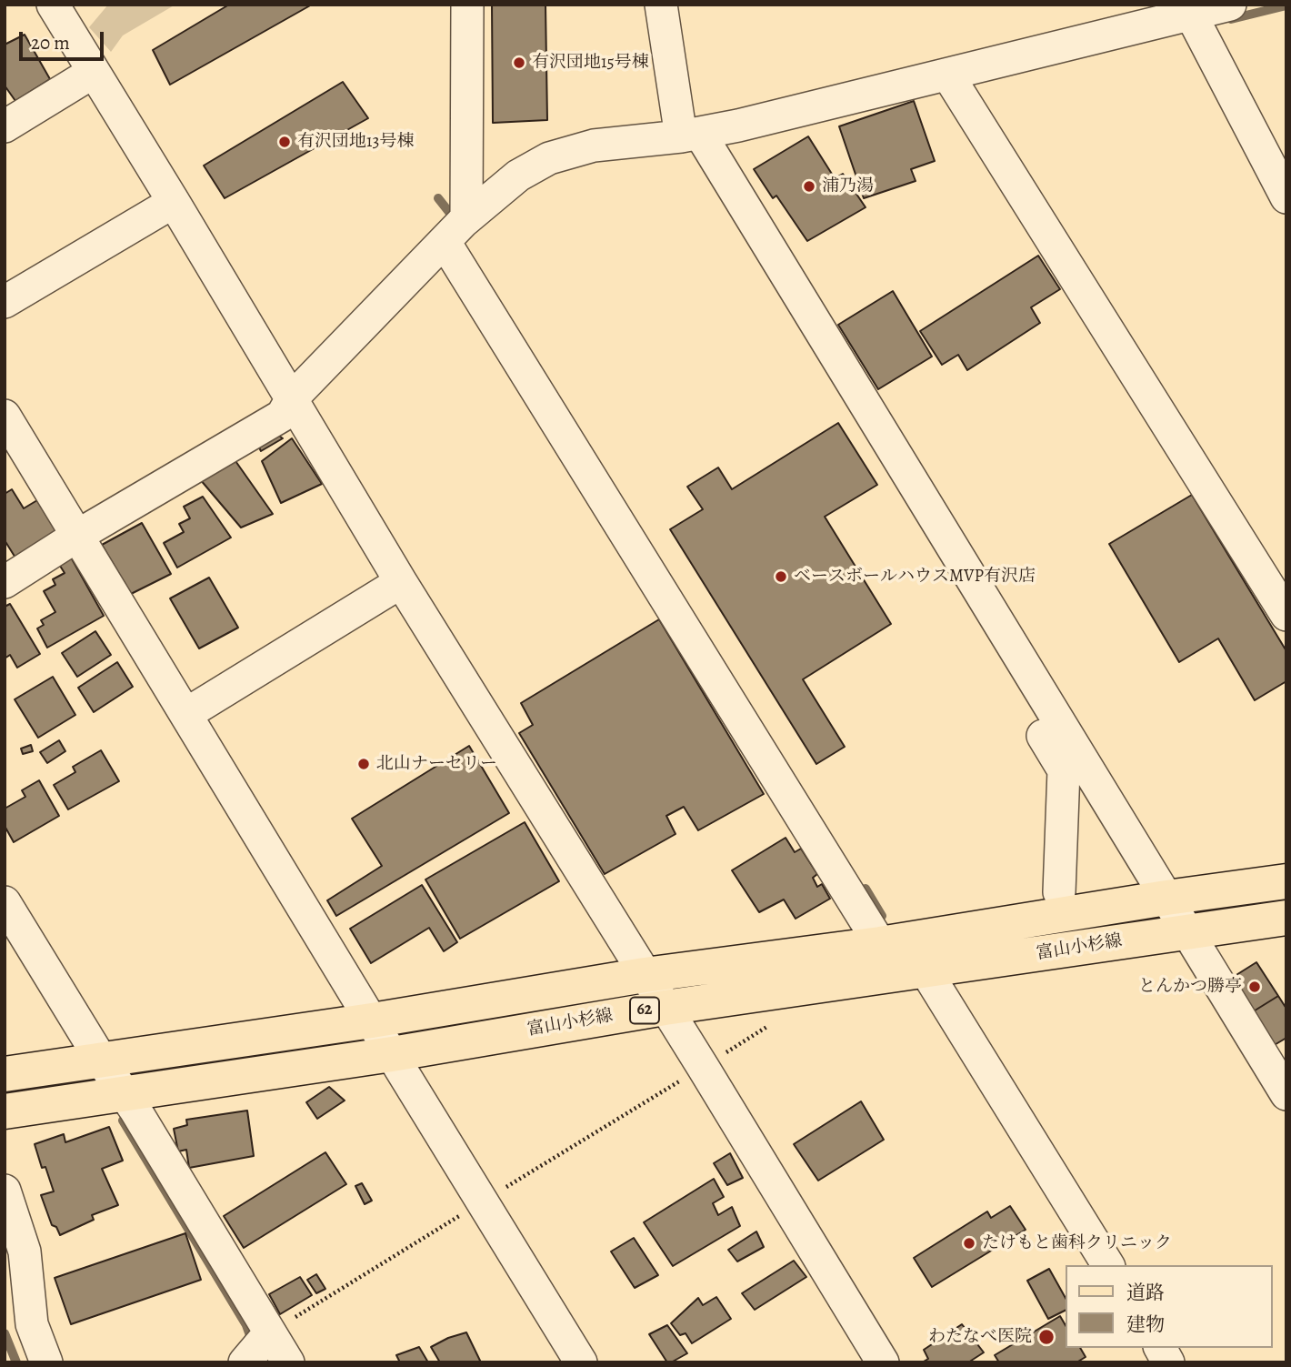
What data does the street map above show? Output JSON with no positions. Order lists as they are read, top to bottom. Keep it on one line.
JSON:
{"streets":{"main road":["富山小杉線","62"]},"places":["有沢団地15号棟","有沢団地13号棟","浦乃湯","ベースボールハウスMVP有沢店","北山ナーセリー","とんかつ勝亭","たけもと歯科クリニック","わたなべ医院"],"legend":["道路","建物"],"scale_bar":"20 m"}
